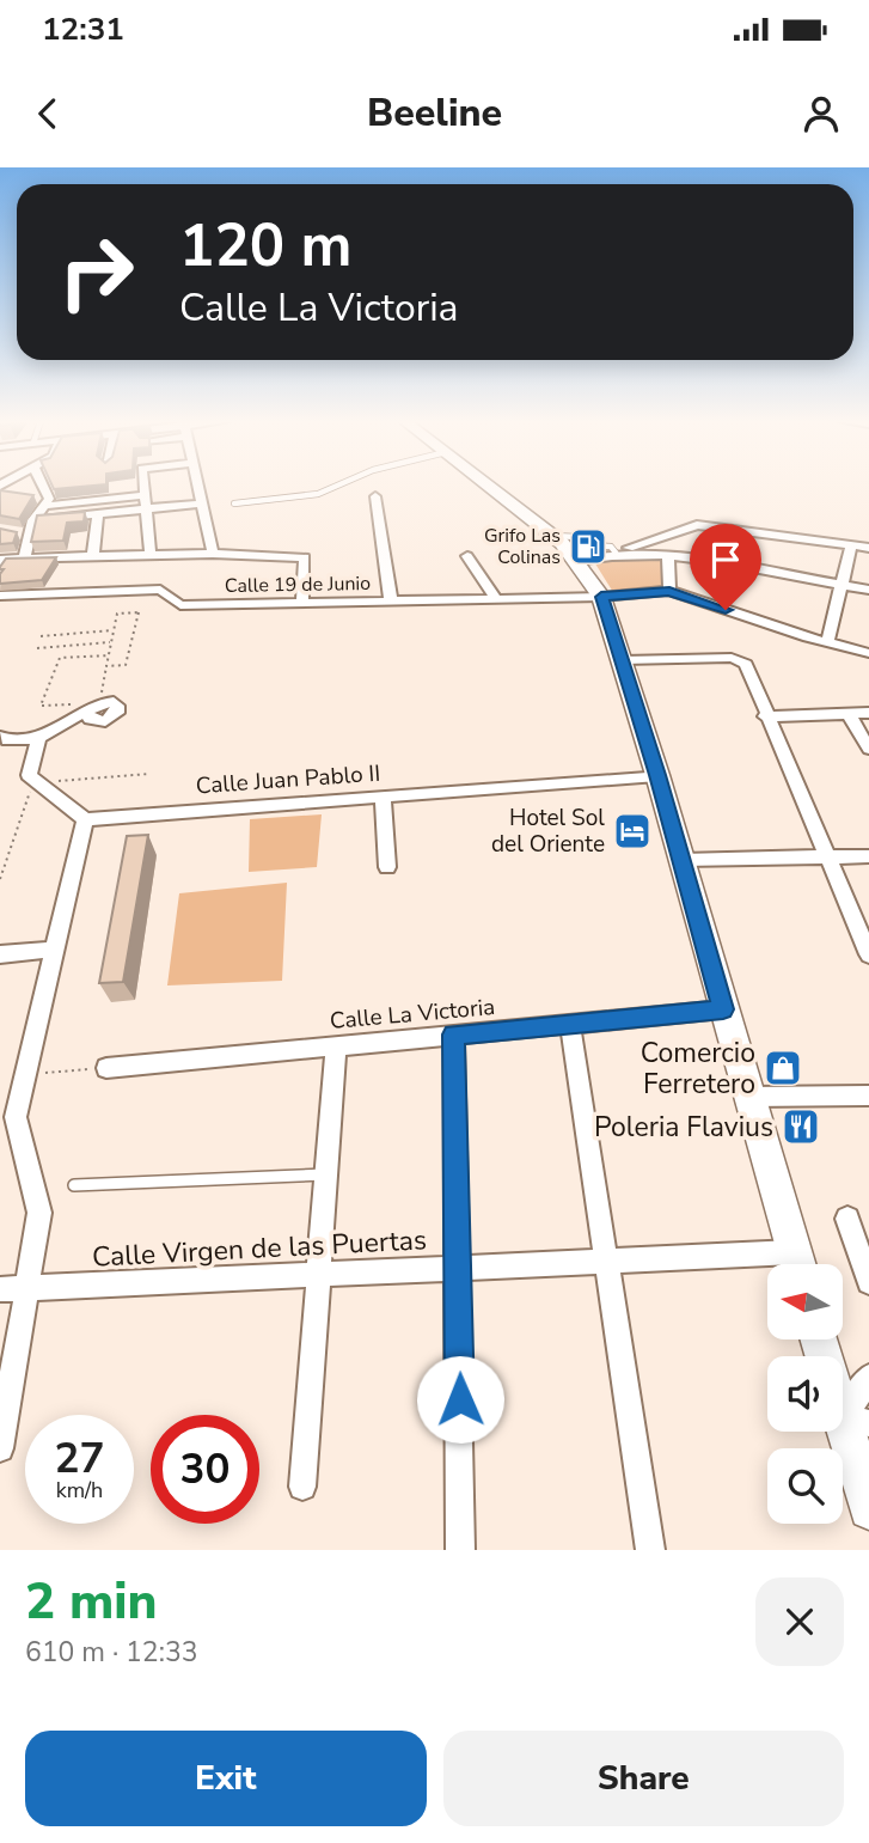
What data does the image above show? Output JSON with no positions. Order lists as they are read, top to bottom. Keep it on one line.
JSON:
{"streets":{"street":["Calle 19 de Junio","Calle Juan Pablo II","Calle La Victoria","Calle Virgen de las Puertas"]},"places":{"fuel station":["Grifo Las Colinas"],"hotel":["Hotel Sol del Oriente"],"shop":["Comercio Ferretero"],"restaurant":["Poleria Flavius"]},"north":"left","page":{"status":"12:31","header":"Beeline","turn":["120 m","Calle La Victoria"],"speed":"27 km/h","limit":"30","heading":["2 min","610 m · 12:33"],"buttons":["Exit","Share"]}}
